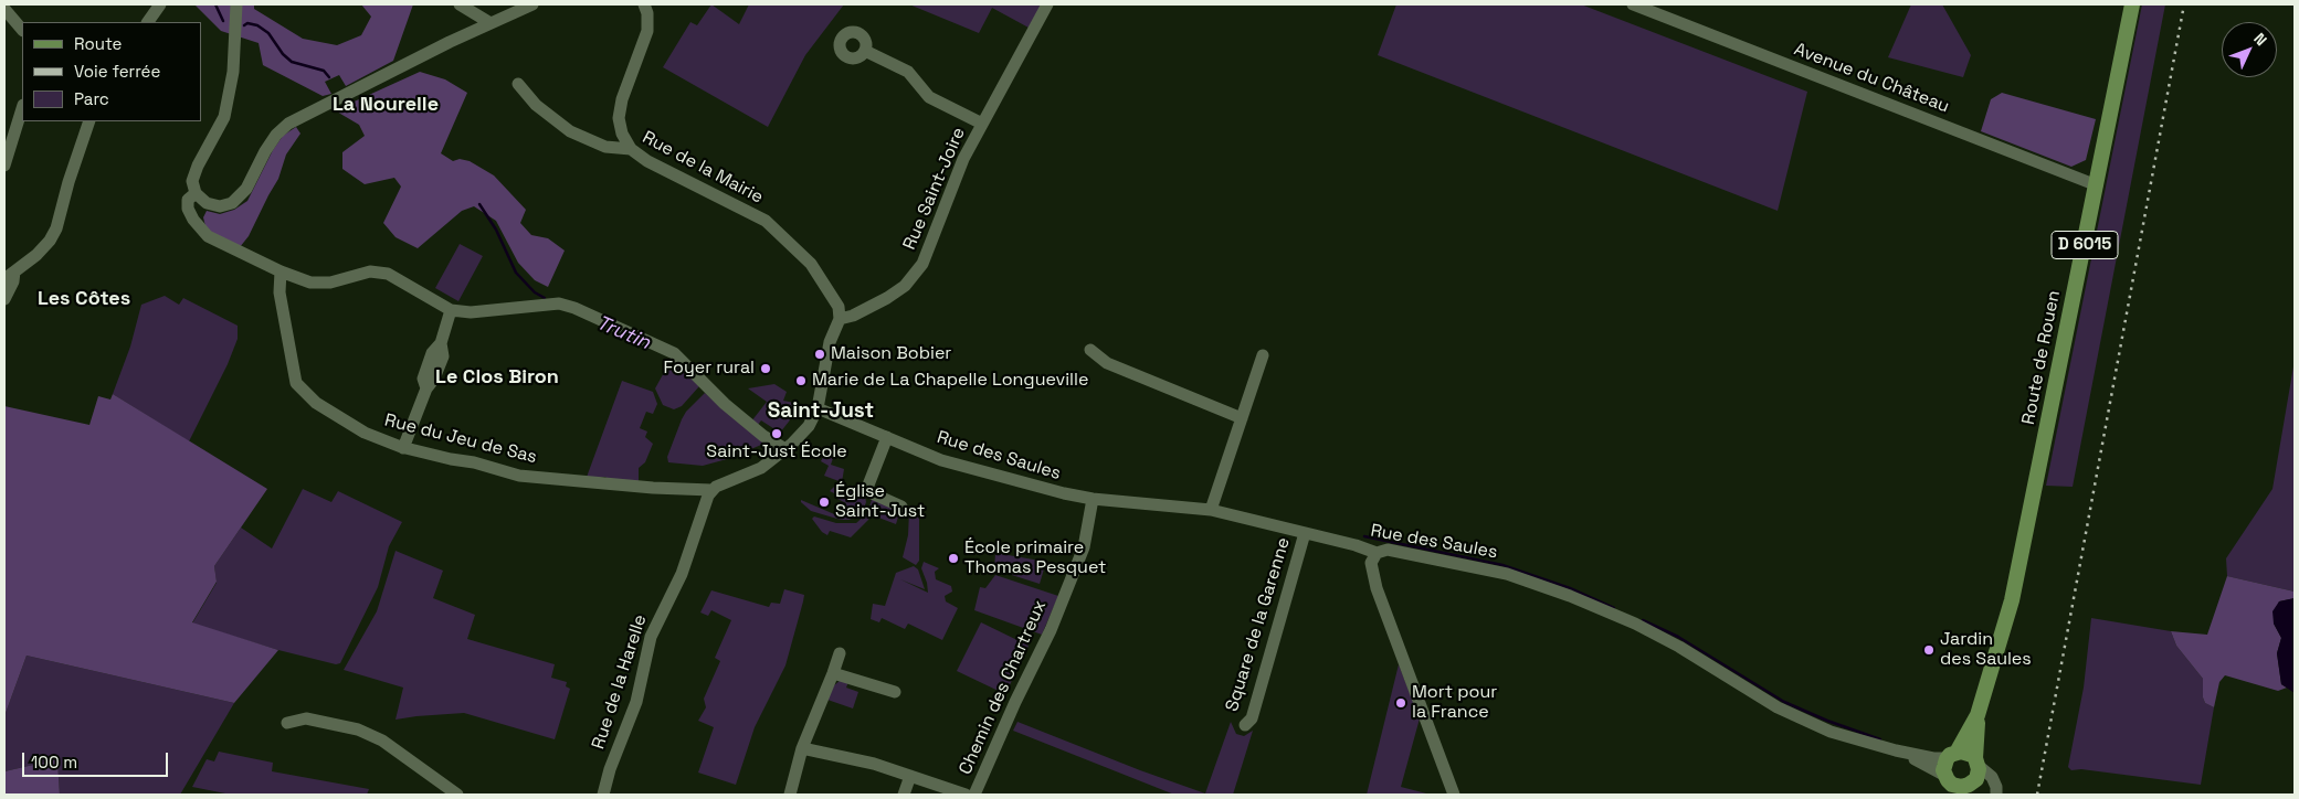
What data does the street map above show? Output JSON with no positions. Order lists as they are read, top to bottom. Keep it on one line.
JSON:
{"streets":{"main road":["D 6015","Route de Rouen"],"street":["Avenue du Château","Rue de la Mairie","Rue Saint-Joire","Rue du Jeu de Sas","Rue des Saules","Square de la Garenne","Rue de la Harelle","Chemin des Chartreux"]},"crossings":[["Avenue du Château","Route de Rouen"],["Rue de la Mairie","Rue Saint-Joire"],["Route de Rouen","Rue des Saules"],["Rue du Jeu de Sas","Rue de la Harelle"],["Rue des Saules","Square de la Garenne"],["Rue des Saules","Chemin des Chartreux"]],"districts":["La Nourelle","Les Côtes","Le Clos Biron","Saint-Just"],"water":["Trutin"],"places":["Maison Bobier","Foyer rural","Marie de La Chapelle Longueville","Saint-Just École","Église Saint-Just","École primaire Thomas Pesquet","Jardin des Saules","Mort pour la France"],"legend":["Route","Voie ferrée","Parc"],"scale_bar":"100 m","north":"top right"}
